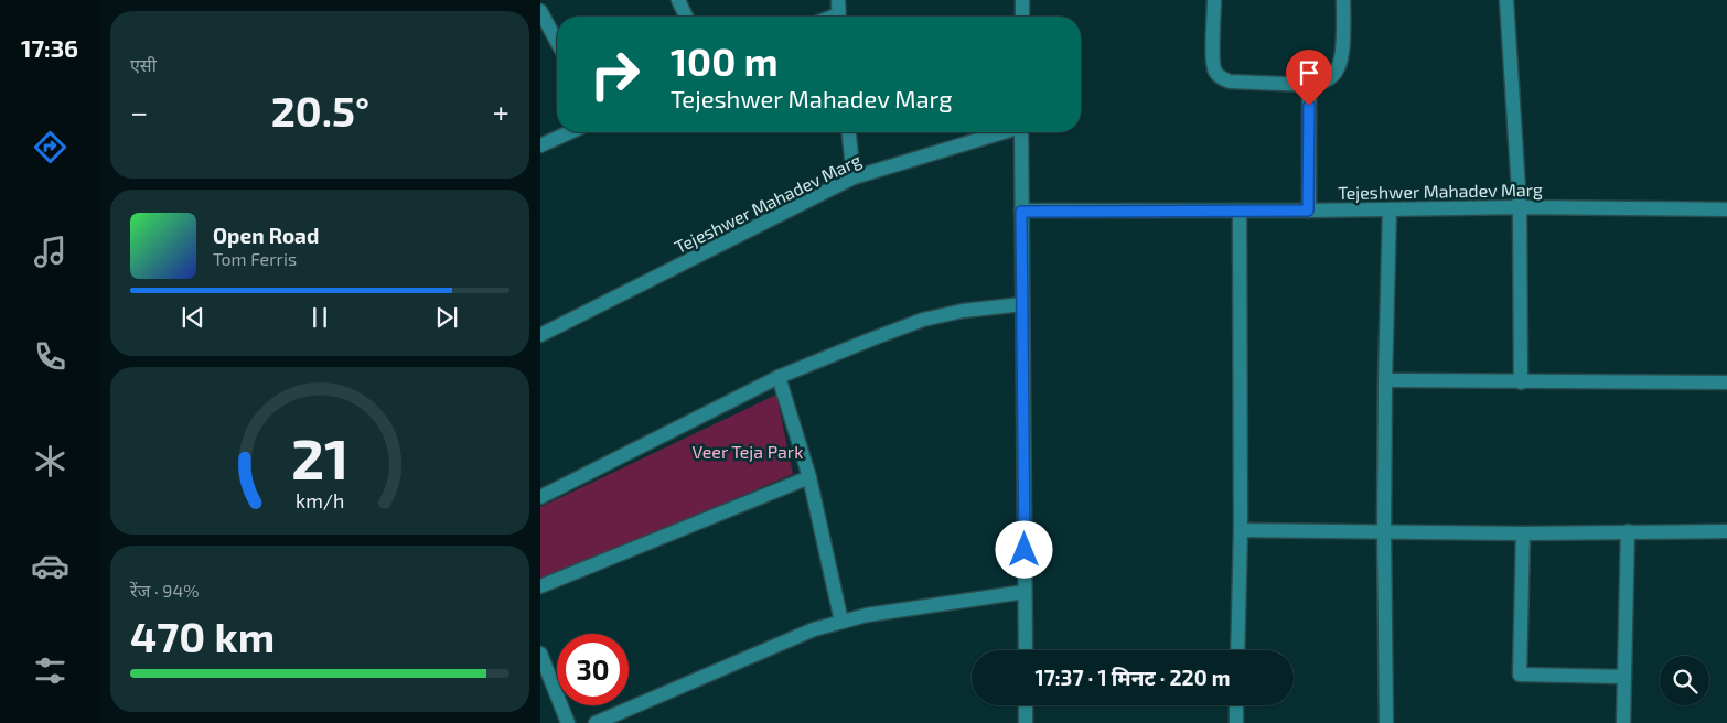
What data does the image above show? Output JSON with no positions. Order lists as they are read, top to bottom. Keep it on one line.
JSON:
{"streets":{"street":["Tejeshwer Mahadev Marg"]},"parks":["Veer Teja Park"],"page":{"tabs":"17:36","tile":["एसी",["रेंज · 94%","470 km"]],"turn":["100 m","Tejeshwer Mahadev Marg"],"heat":["−","20.5°","+"],"song":["Open Road","Tom Ferris"],"limit":"30","trip":"17:37 · 1 मिनट · 220 m","gauge":["21","km/h"]}}
